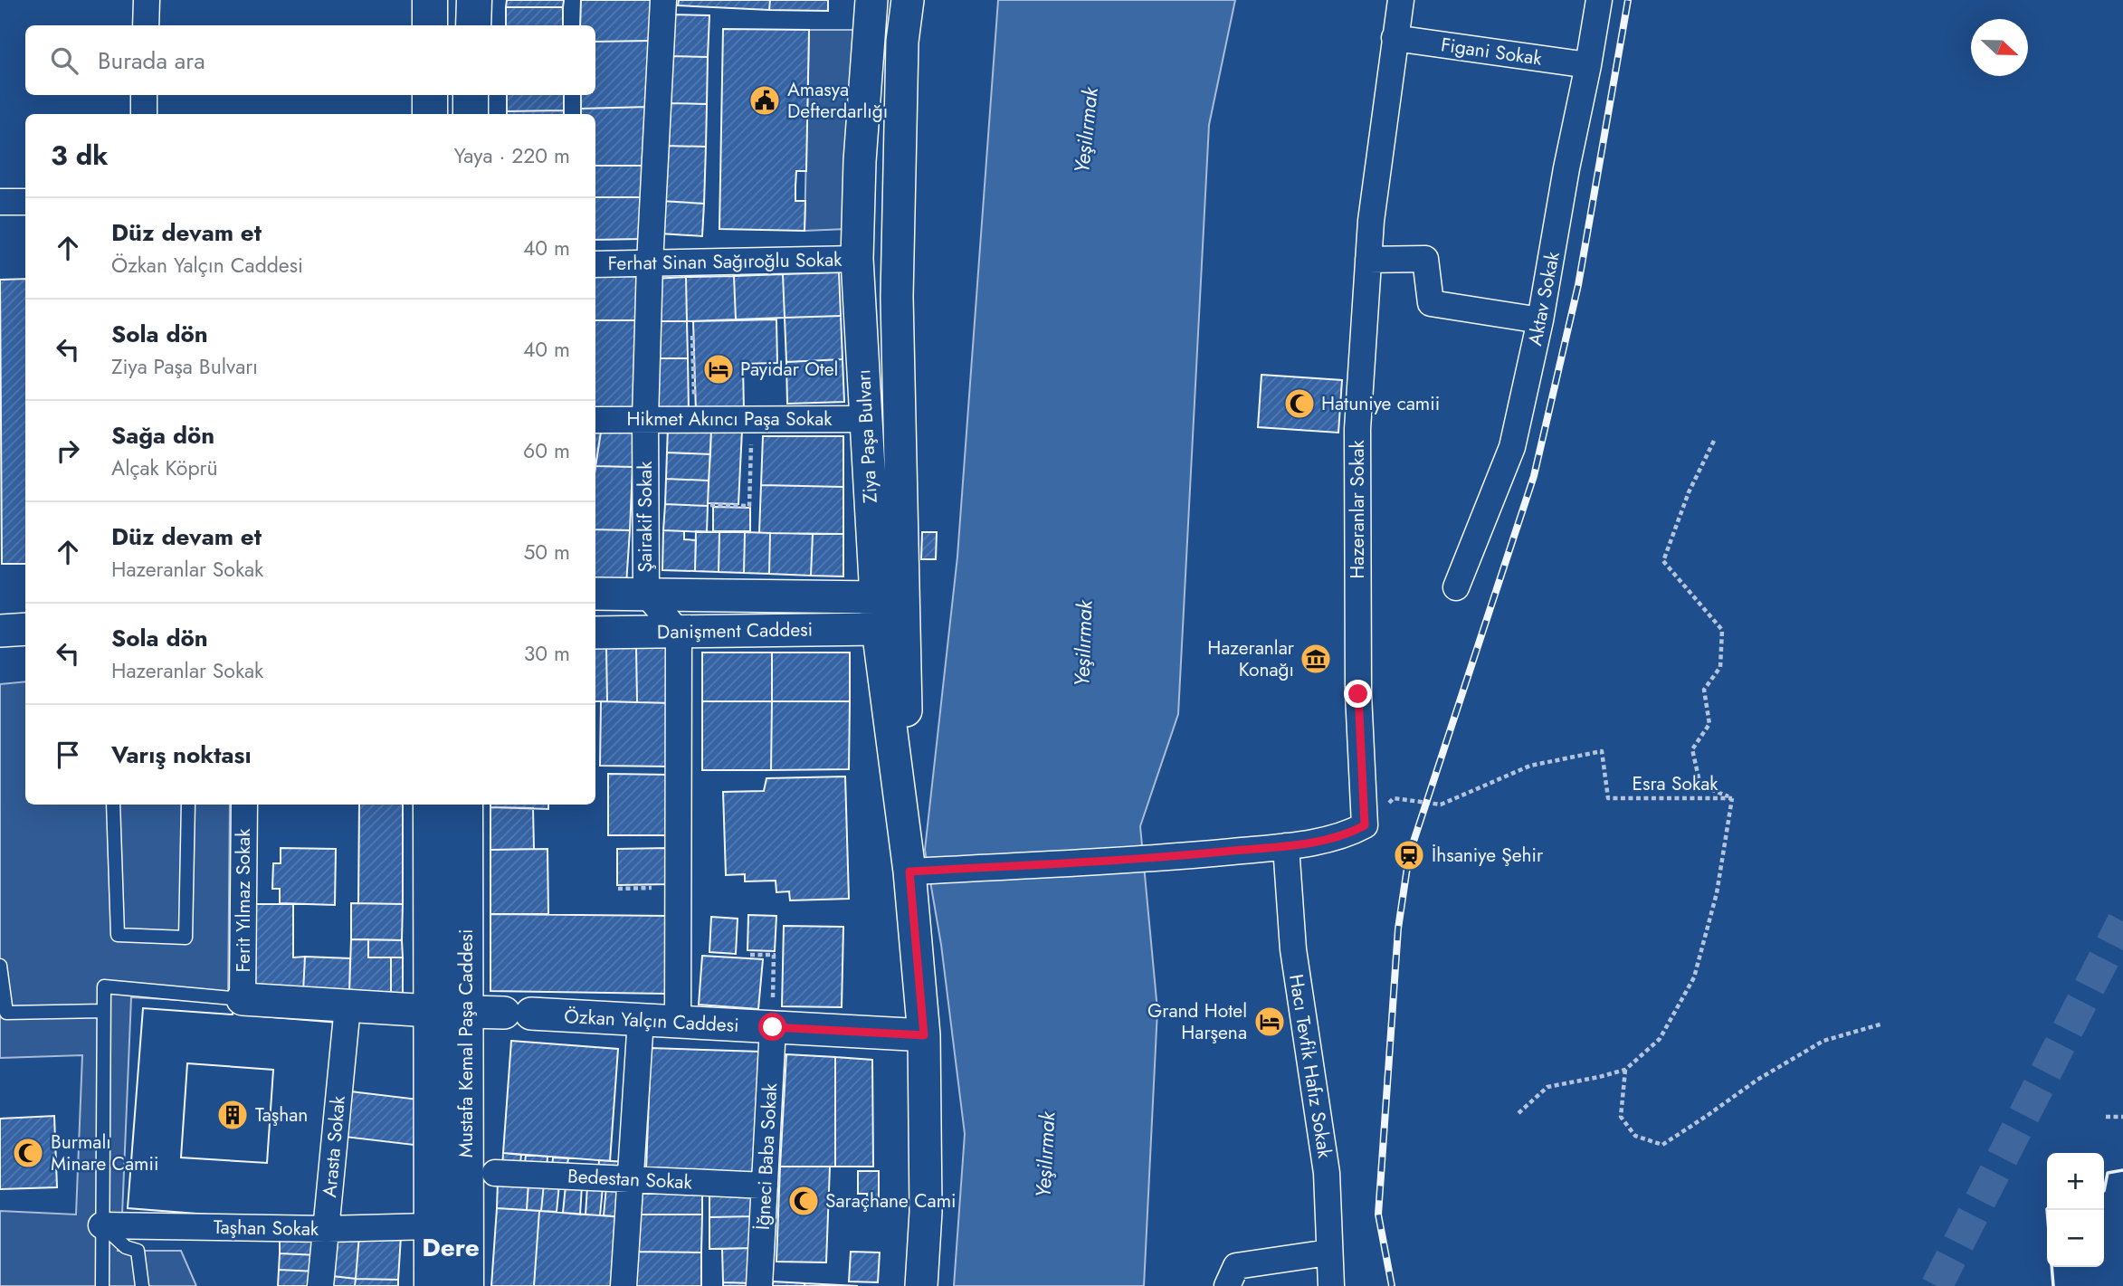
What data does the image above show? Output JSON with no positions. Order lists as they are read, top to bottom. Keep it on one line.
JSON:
{"streets":{"main road":["Mustafa Kemal Paşa Caddesi"],"street":["Figani Sokak","Ferhat Sinan Sağıroğlu Sokak","Aktav Sokak","Hikmet Akıncı Paşa Sokak","Ziya Paşa Bulvarı","Hazeranlar Sokak","Şairakif Sokak","Danişment Caddesi","Ferit Yılmaz Sokak","Özkan Yalçın Caddesi","Hacı Tevfik Hafız Sokak","Arasta Sokak","İğneci Baba Sokak","Bedestan Sokak","Taşhan Sokak"],"path":["Esra Sokak"]},"crossings":[["Figani Sokak","Aktav Sokak"],["Figani Sokak","Hazeranlar Sokak"],["Ferhat Sinan Sağıroğlu Sokak","Ziya Paşa Bulvarı"],["Ferhat Sinan Sağıroğlu Sokak","Şairakif Sokak"],["Hikmet Akıncı Paşa Sokak","Ziya Paşa Bulvarı"],["Hikmet Akıncı Paşa Sokak","Şairakif Sokak"],["Ziya Paşa Bulvarı","Danişment Caddesi"],["Ziya Paşa Bulvarı","Özkan Yalçın Caddesi"],["Hazeranlar Sokak","Esra Sokak"],["Şairakif Sokak","Danişment Caddesi"],["Ferit Yılmaz Sokak","Özkan Yalçın Caddesi"],["Özkan Yalçın Caddesi","Mustafa Kemal Paşa Caddesi"],["Özkan Yalçın Caddesi","Arasta Sokak"],["Özkan Yalçın Caddesi","İğneci Baba Sokak"],["Mustafa Kemal Paşa Caddesi","Taşhan Sokak"],["Arasta Sokak","Taşhan Sokak"],["İğneci Baba Sokak","Bedestan Sokak"]],"districts":["Dere"],"water":["Yeşilırmak"],"places":{"public building":["Amasya Defterdarlığı"],"hotel":["Payidar Otel","Grand Hotel Harşena"],"mosque":["Hatuniye camii","Burmalı Minare Camii","Saraçhane Cami"],"museum":["Hazeranlar Konağı"],"station":["İhsaniye Şehir"],"building":["Taşhan"]},"north":"right","page":{"search":"Burada ara","heading":["3 dk","Yaya · 220 m"],"list":[["Düz devam et","Özkan Yalçın Caddesi","40 m"],["Sola dön","Ziya Paşa Bulvarı","40 m"],["Sağa dön","Alçak Köprü","60 m"],["Düz devam et","Hazeranlar Sokak","50 m"],["Sola dön","Hazeranlar Sokak","30 m"],"Varış noktası"],"map_buttons":["+","−"]}}
